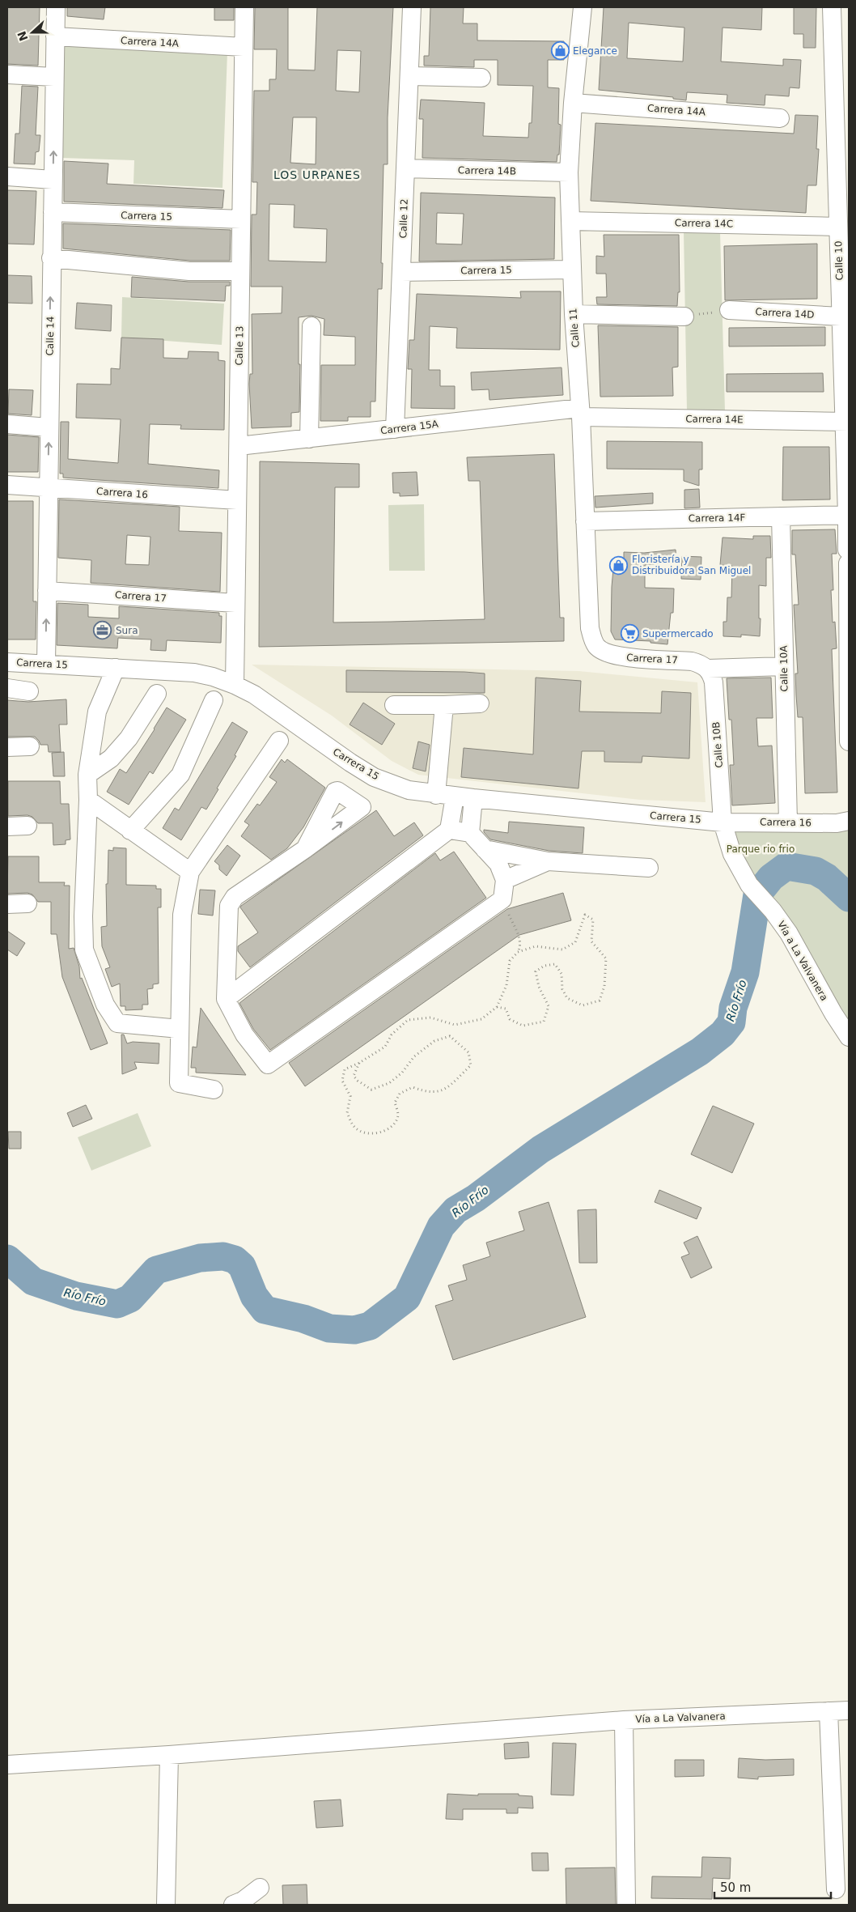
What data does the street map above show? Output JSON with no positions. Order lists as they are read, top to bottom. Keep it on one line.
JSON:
{"streets":{"street":["Carrera 14A","Carrera 14B","Carrera 15","Calle 12","Carrera 14C","Calle 10","Carrera 14D","Calle 11","Calle 14","Calle 13","Carrera 14E","Carrera 15A","Carrera 16","Carrera 14F","Carrera 17","Calle 10A","Calle 10B","Vía a La Valvanera"]},"crossings":[["Carrera 14A","Calle 11"],["Carrera 14A","Calle 14"],["Carrera 14A","Calle 13"],["Carrera 14B","Calle 12"],["Carrera 14B","Calle 11"],["Carrera 15","Calle 12"],["Carrera 15","Calle 11"],["Carrera 15","Calle 14"],["Carrera 15","Calle 13"],["Carrera 15","Carrera 16"],["Carrera 15","Calle 10B"],["Carrera 15","Vía a La Valvanera"],["Calle 12","Carrera 15A"],["Carrera 14C","Calle 10"],["Carrera 14C","Calle 11"],["Calle 10","Carrera 14D"],["Calle 10","Carrera 14E"],["Calle 10","Carrera 14F"],["Calle 11","Carrera 14E"],["Calle 11","Carrera 15A"],["Calle 11","Carrera 14F"],["Calle 11","Carrera 17"],["Calle 14","Carrera 16"],["Calle 14","Carrera 17"],["Calle 13","Carrera 15A"],["Calle 13","Carrera 16"],["Calle 13","Carrera 17"],["Carrera 14E","Carrera 15A"],["Carrera 16","Calle 10A"],["Carrera 16","Calle 10B"],["Carrera 16","Vía a La Valvanera"],["Carrera 14F","Calle 10A"],["Carrera 17","Calle 10B"],["Calle 10B","Vía a La Valvanera"]],"one_way":["Calle 14"],"districts":["LOS URPANES"],"water":["Río Frío"],"parks":["Parque rio frio"],"places":{"shop":["Elegance","Floristería y Distribuidora San Miguel"],"office":["Sura"],"supermarket":["Supermercado"]},"scale_bar":"50 m","north":"left"}
